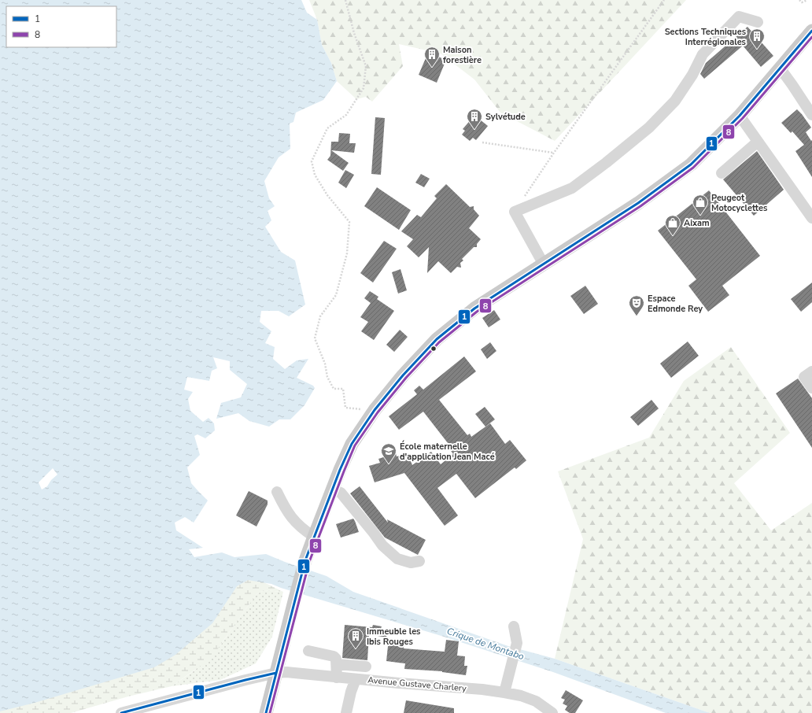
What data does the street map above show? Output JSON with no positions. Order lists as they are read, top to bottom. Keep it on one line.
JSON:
{"streets":{"street":["Avenue Gustave Charlery"]},"water":["Crique de Montabo"],"places":{"building":["Sections Techniques Interrégionales","Maison forestière","Sylvétude","Immeuble les Ibis Rouges"],"shop":["Peugeot Motocyclettes","Aixam"],"theatre":["Espace Edmonde Rey"],"school or university":["École maternelle d'application Jean Macé"]},"lines":["transit line 1","transit line 8"],"legend":["1","8"]}
